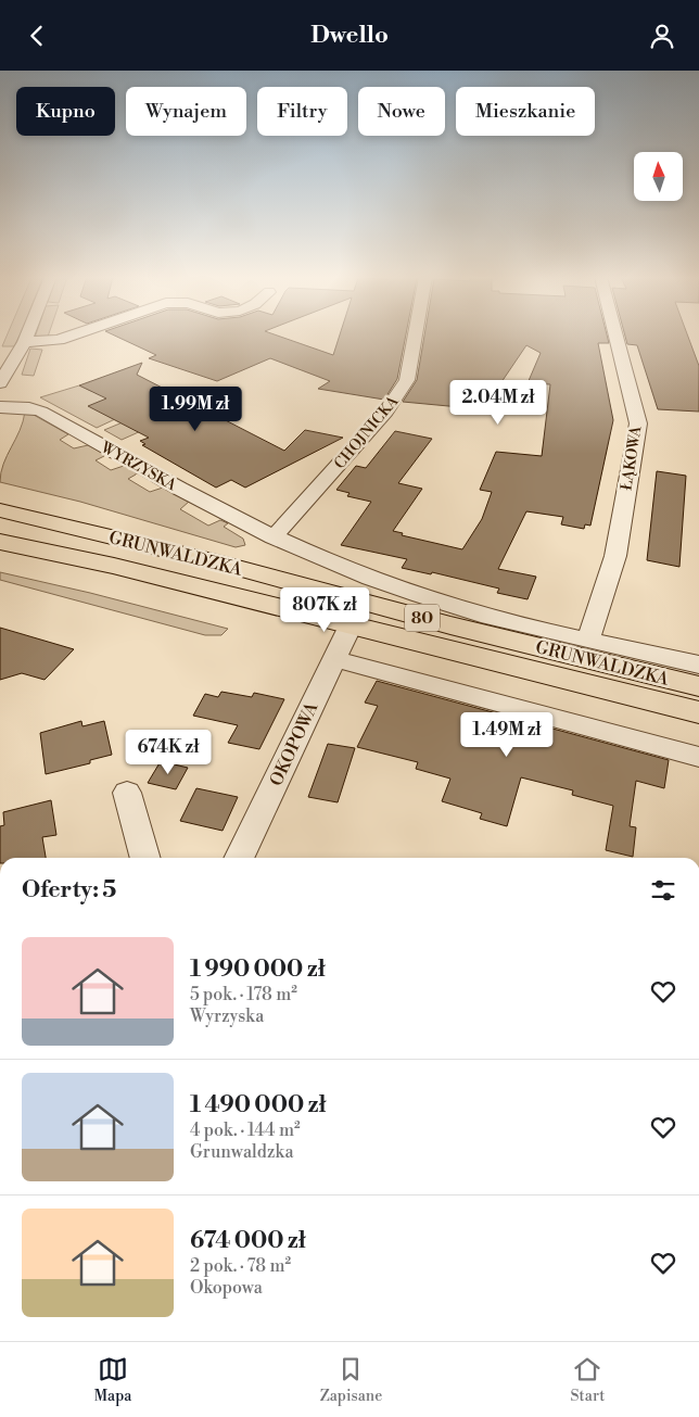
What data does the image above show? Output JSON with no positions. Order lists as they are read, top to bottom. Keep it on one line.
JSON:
{"streets":{"main road":["GRUNWALDZKA","80"],"street":["CHOJNICKA","ŁĄKOWA","WYRZYSKA","OKOPOWA"]},"crossings":[["CHOJNICKA","WYRZYSKA"],["ŁĄKOWA","WYRZYSKA"],["GRUNWALDZKA","OKOPOWA"]],"north":"top","page":{"header":"Dwello","chip":["Kupno","Wynajem","Filtry","Nowe","Mieszkanie"],"price":["2.04M zł","1.99M zł","807K zł","1.49M zł","674K zł"],"heading":"Oferty: 5","list":[{"name":"1 990 000 zł","note":"5 pok. · 178 m² · Wyrzyska"},{"name":"1 490 000 zł","note":"4 pok. · 144 m² · Grunwaldzka"},{"name":"674 000 zł","note":"2 pok. · 78 m² · Okopowa"}],"tabs":["Mapa","Zapisane","Start"]}}
